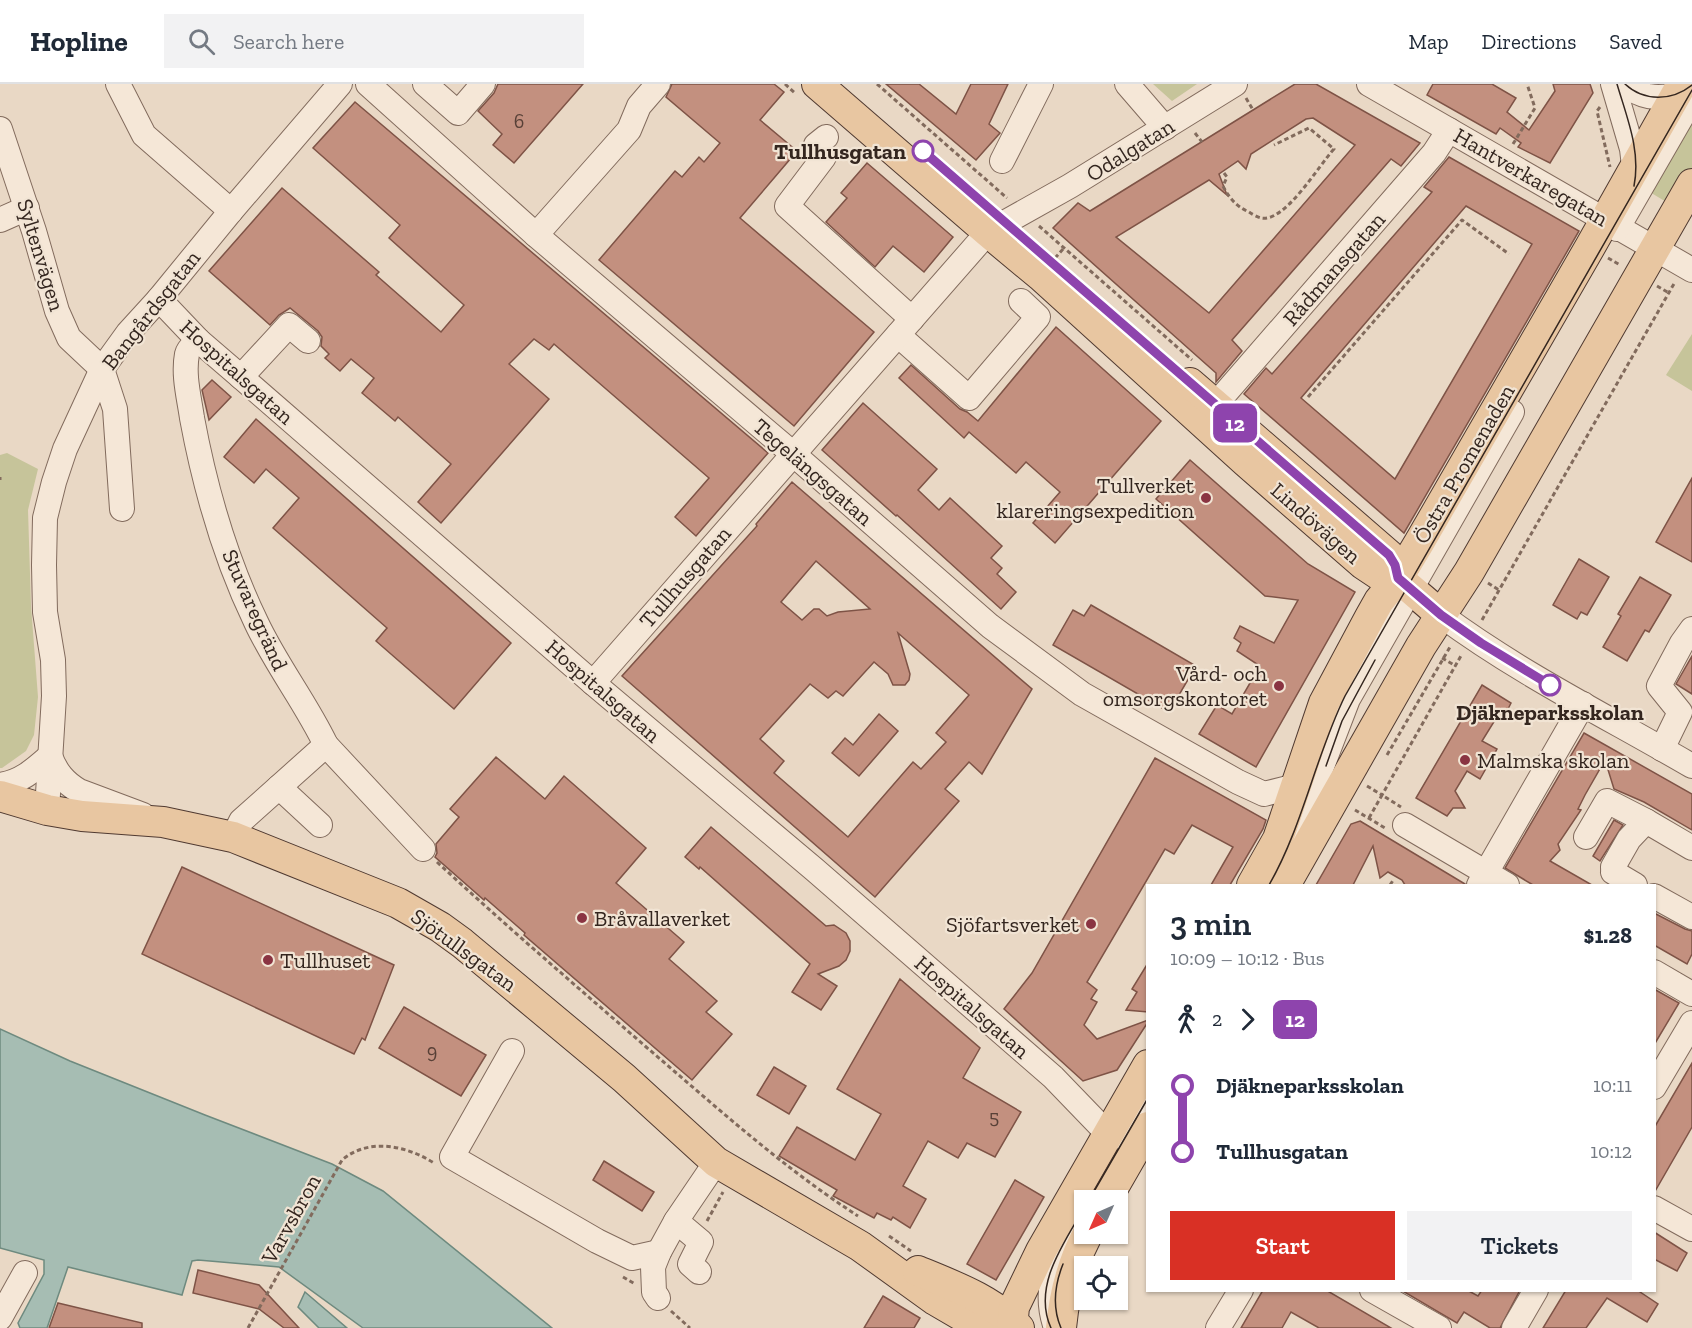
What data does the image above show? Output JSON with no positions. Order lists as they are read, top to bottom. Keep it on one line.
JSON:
{"streets":{"main road":["Östra Promenaden","Lindövägen","Sjötullsgatan"],"street":["Odalgatan","Hantverkaregatan","Syltenvägen","Rådmansgatan","Bangårdsgatan","Hospitalsgatan","Tegelängsgatan","Tullhusgatan","Stuvaregränd"],"path":["Varvsbron"]},"crossings":[["Odalgatan","Lindövägen"],["Odalgatan","Tullhusgatan"],["Hantverkaregatan","Rådmansgatan"],["Hantverkaregatan","Östra Promenaden"],["Syltenvägen","Bangårdsgatan"],["Rådmansgatan","Lindövägen"],["Bangårdsgatan","Hospitalsgatan"],["Bangårdsgatan","Sjötullsgatan"],["Hospitalsgatan","Tullhusgatan"],["Hospitalsgatan","Stuvaregränd"],["Östra Promenaden","Tegelängsgatan"],["Östra Promenaden","Lindövägen"],["Tegelängsgatan","Tullhusgatan"],["Lindövägen","Tullhusgatan"]],"places":["Tullhusgatan","Tullverket klareringsexpedition","Djäkneparksskolan","Vård- och omsorgskontoret","Malmska skolan","Bråvallaverket","Sjöfartsverket","Tullhuset"],"lines":["bus line 12"],"house_numbers":["6","9","5"],"north":"bottom left","page":{"header":"Hopline","search":"Search here","nav":["Map","Directions","Saved"],"on_map":"12","heading":["3 min","10:09 – 10:12 · Bus","$1.28"],"legs":["2","12"],"list":[{"name":"Djäkneparksskolan","value":"10:11"},{"name":"Tullhusgatan","value":"10:12"}],"buttons":["Start","Tickets"]}}
